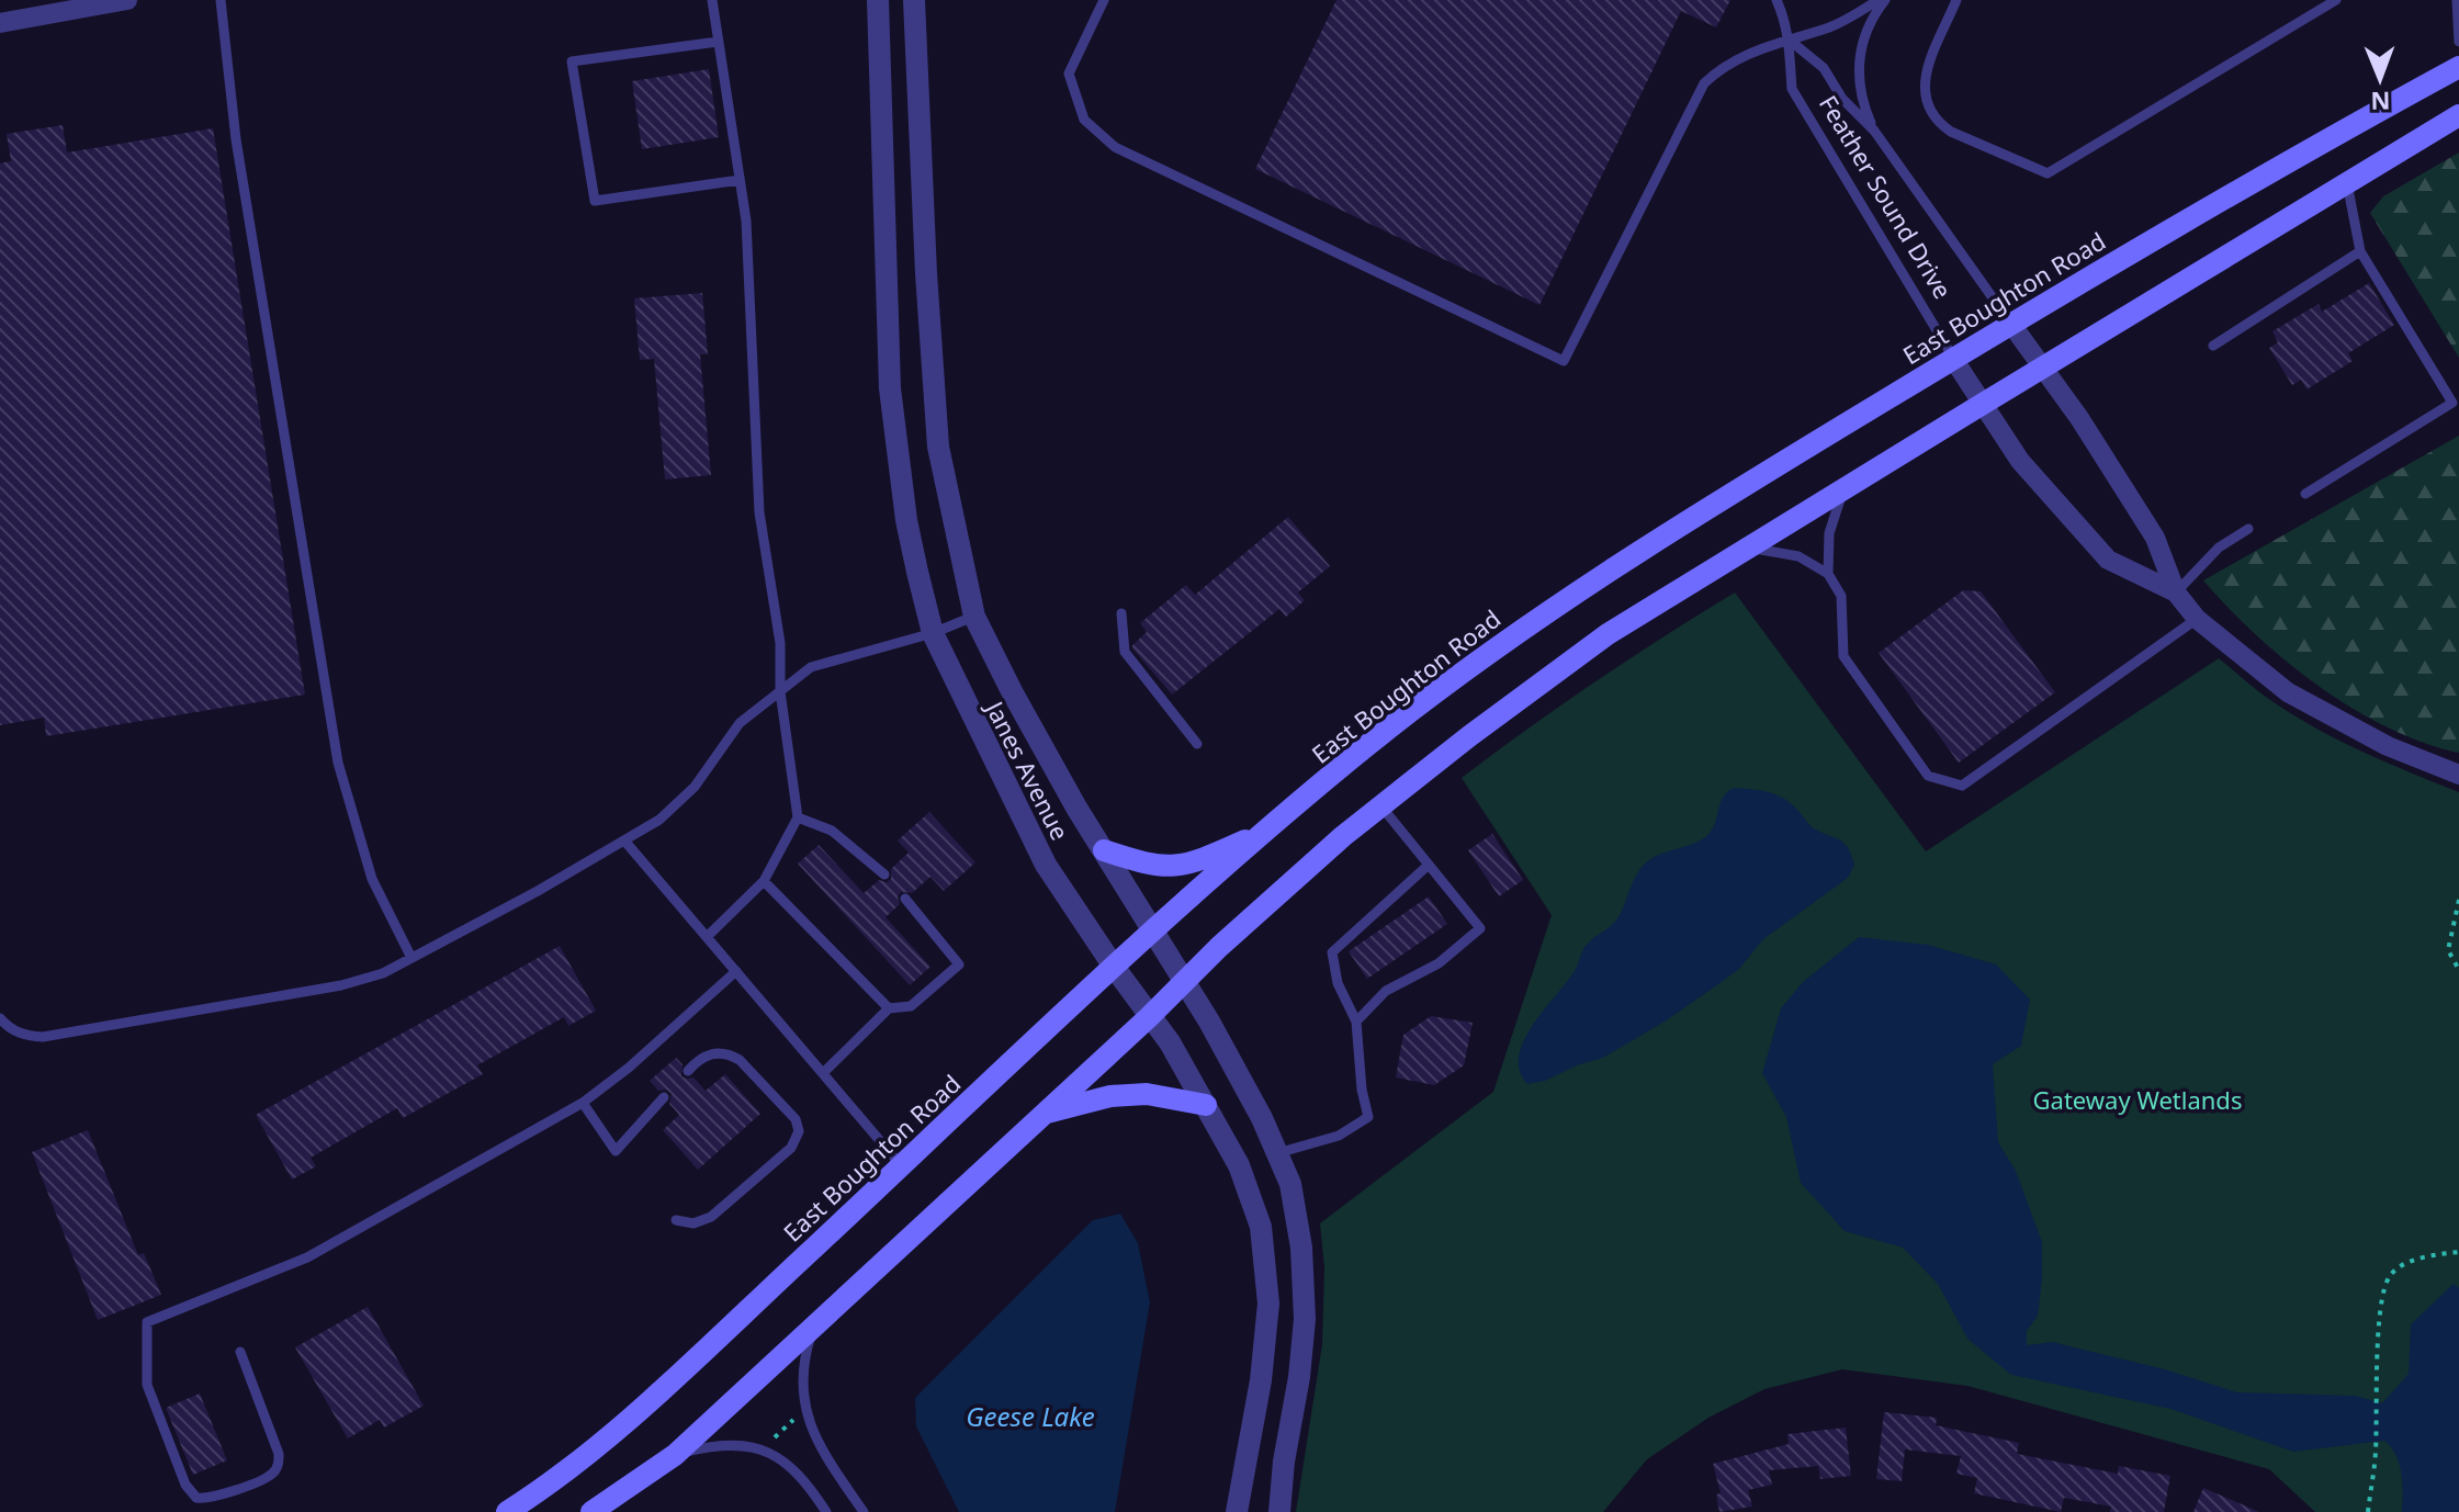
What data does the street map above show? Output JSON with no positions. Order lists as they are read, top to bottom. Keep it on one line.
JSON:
{"streets":{"main road":["East Boughton Road"],"street":["Feather Sound Drive","Janes Avenue"]},"crossings":[["Feather Sound Drive","East Boughton Road"],["East Boughton Road","Janes Avenue"]],"water":["Geese Lake"],"parks":["Gateway Wetlands"],"north":"bottom"}
